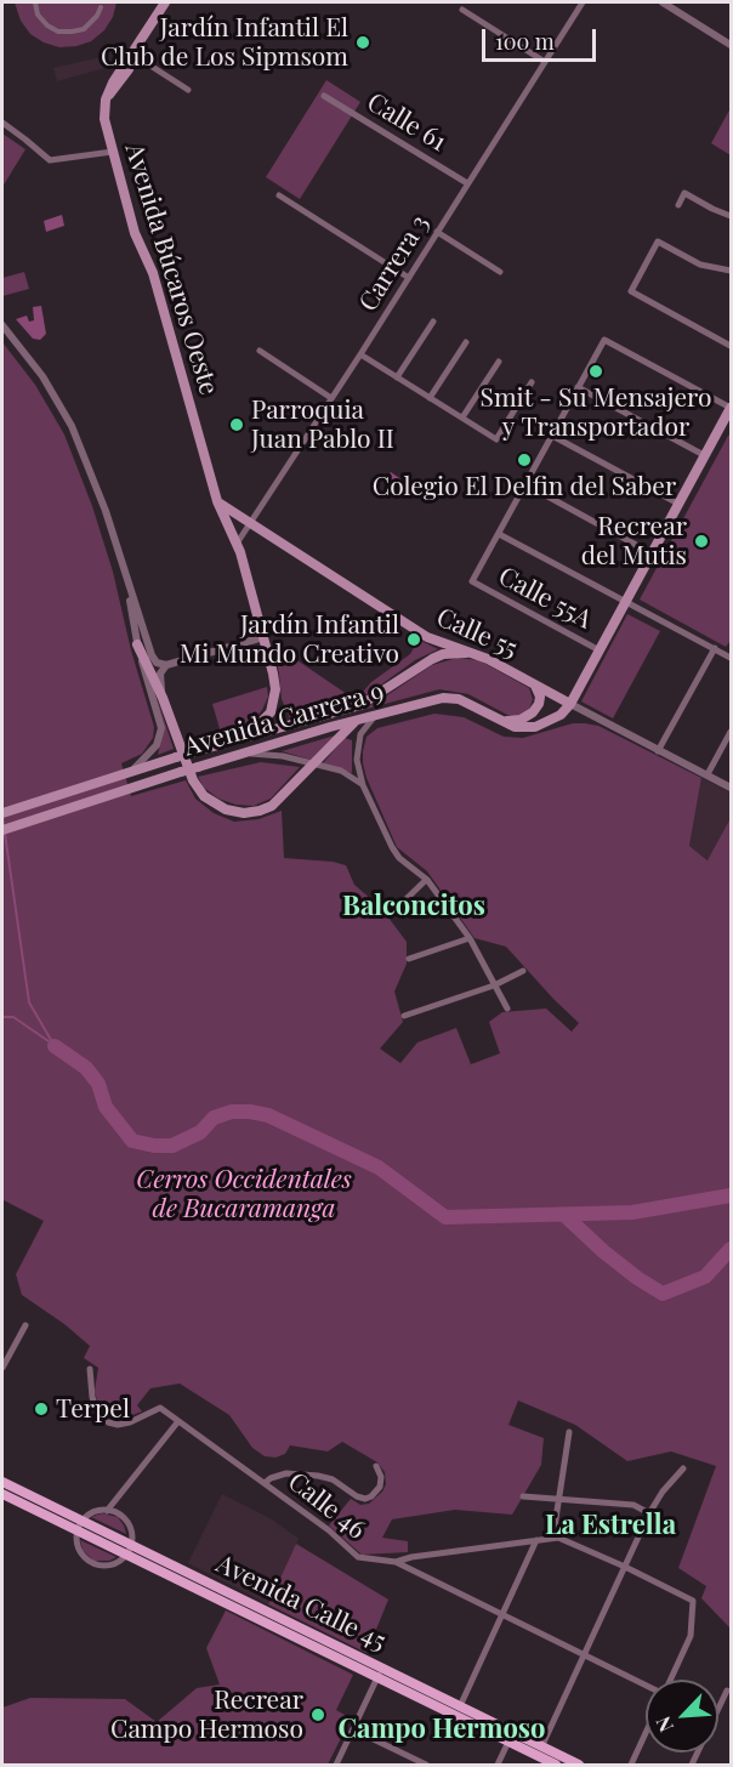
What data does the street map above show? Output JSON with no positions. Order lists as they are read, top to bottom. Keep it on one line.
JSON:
{"streets":{"main road":["Avenida Búcaros Oeste","Calle 55","Avenida Carrera 9","Avenida Calle 45"],"street":["Calle 61","Carrera 3","Calle 55A","Calle 46"]},"crossings":[["Calle 61","Carrera 3"],["Carrera 3","Avenida Búcaros Oeste"],["Carrera 3","Calle 55"],["Avenida Búcaros Oeste","Calle 55"],["Avenida Búcaros Oeste","Avenida Carrera 9"],["Calle 55","Avenida Carrera 9"]],"districts":["Balconcitos","La Estrella","Campo Hermoso"],"parks":["Cerros Occidentales de Bucaramanga"],"places":["Jardín Infantil El Club de Los Sipmsom","Smit - Su Mensajero y Transportador","Parroquia Juan Pablo II","Colegio El Delfin del Saber","Recrear del Mutis","Jardín Infantil Mi Mundo Creativo","Terpel","Recrear Campo Hermoso"],"scale_bar":"100 m","north":"bottom left"}
